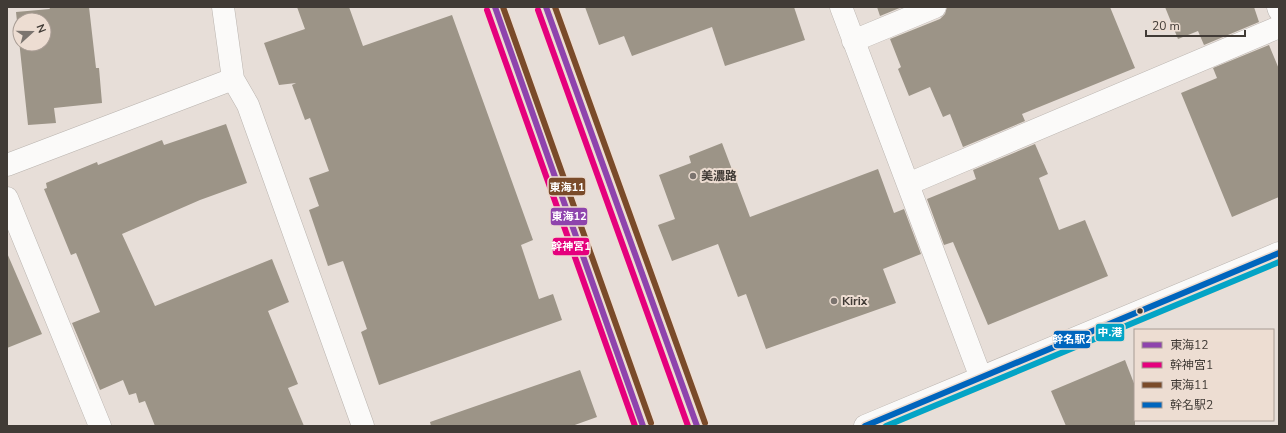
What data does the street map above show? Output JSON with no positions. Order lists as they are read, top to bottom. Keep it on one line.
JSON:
{"places":["美濃路","Kirix"],"lines":["transit line 東海12","transit line 東海11","transit line 幹神宮1","transit line 幹名駅2","transit line 中.港"],"legend":["東海12","幹神宮1","東海11","幹名駅2"],"scale_bar":"20 m","north":"right"}
